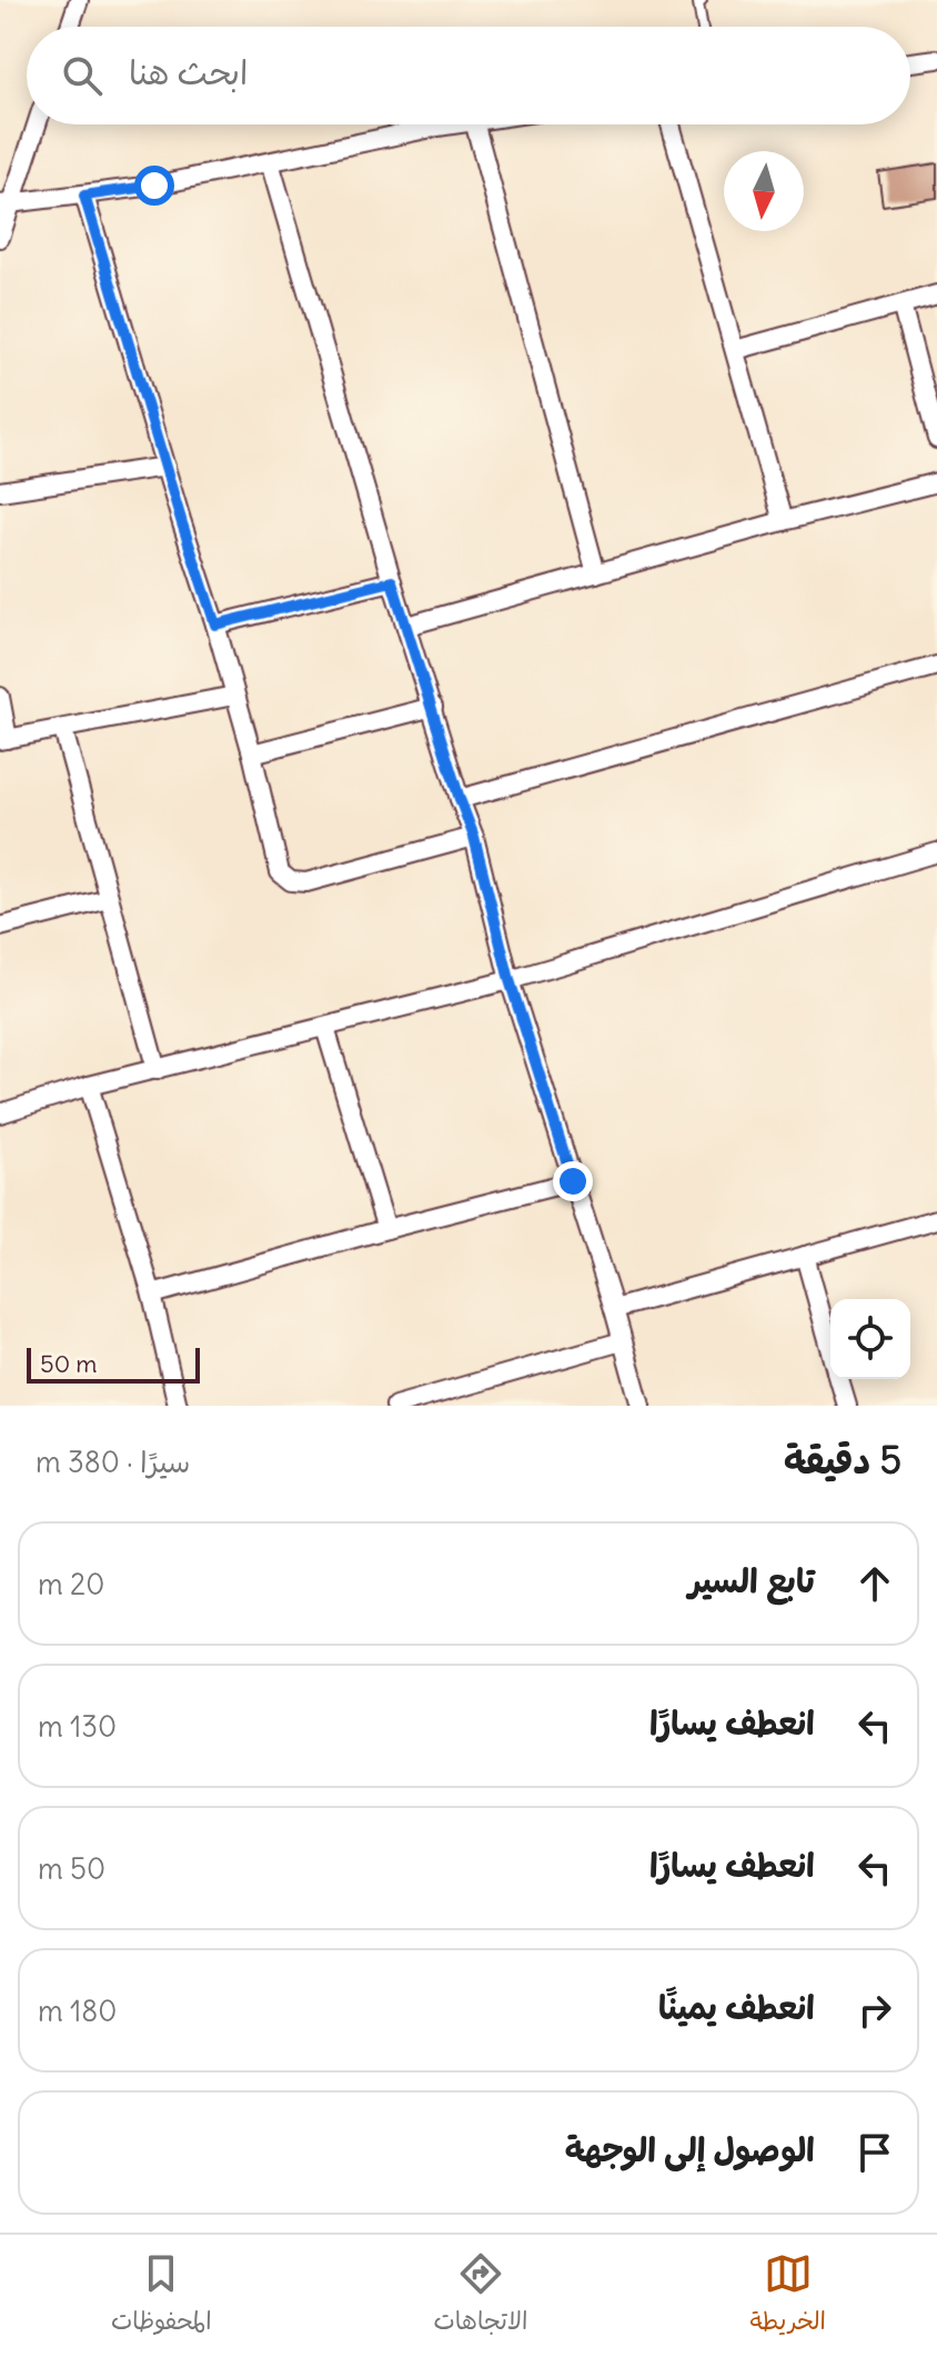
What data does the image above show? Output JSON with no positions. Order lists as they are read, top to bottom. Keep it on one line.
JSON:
{"scale_bar":"50 m","north":"bottom","page":{"search":"ابحث هنا","scale":"50 m","heading":["5 دقيقة","سيرًا · 380 m"],"list":[["تابع السير","20 m"],["انعطف يسارًا","130 m"],["انعطف يسارًا","50 m"],["انعطف يمينًا","180 m"],"الوصول إلى الوجهة"],"nav":["الخريطة","الاتجاهات","المحفوظات"]}}
